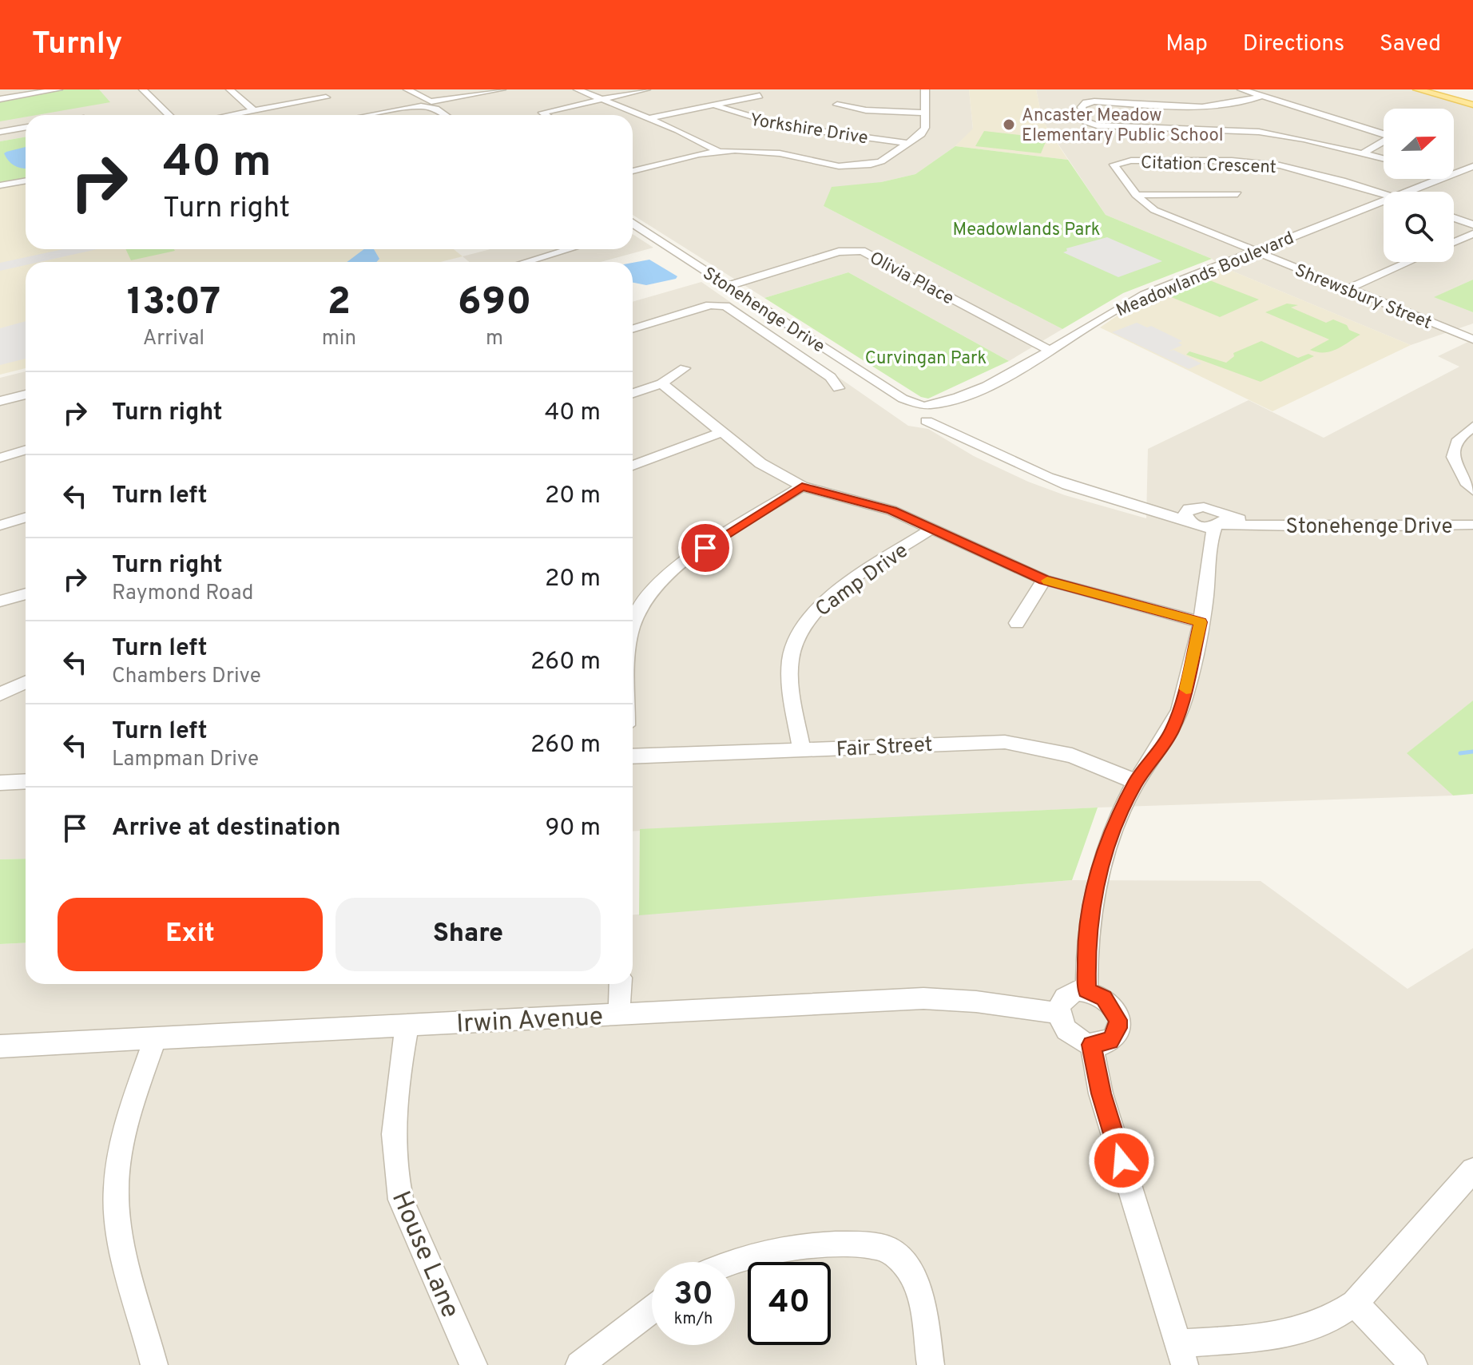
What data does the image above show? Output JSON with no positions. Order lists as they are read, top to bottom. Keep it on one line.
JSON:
{"streets":{"street":["Yorkshire Drive","Citation Crescent","Meadowlands Boulevard","Olivia Place","Shrewsbury Street","Stonehenge Drive","Camp Drive","Fair Street","Irwin Avenue","House Lane"]},"crossings":[["Citation Crescent","Meadowlands Boulevard"],["Citation Crescent","Shrewsbury Street"],["Meadowlands Boulevard","Olivia Place"],["Meadowlands Boulevard","Shrewsbury Street"],["Meadowlands Boulevard","Stonehenge Drive"],["Olivia Place","Stonehenge Drive"],["Camp Drive","Fair Street"],["Irwin Avenue","House Lane"]],"parks":["Meadowlands Park","Curvingan Park"],"places":["Ancaster Meadow Elementary Public School"],"north":"right","page":{"header":"Turnly","nav":["Map","Directions","Saved"],"turn":["40 m","Turn right"],"eta":["13:07","Arrival","2","min","690","m"],"list":[{"name":"Turn right","value":"40 m"},{"name":"Turn left","value":"20 m"},{"name":"Turn right","note":"Raymond Road","value":"20 m"},{"name":"Turn left","note":"Chambers Drive","value":"260 m"},{"name":"Turn left","note":"Lampman Drive","value":"260 m"},{"name":"Arrive at destination","value":"90 m"}],"buttons":["Exit","Share"],"speed":"30 km/h","limit":"40"}}
